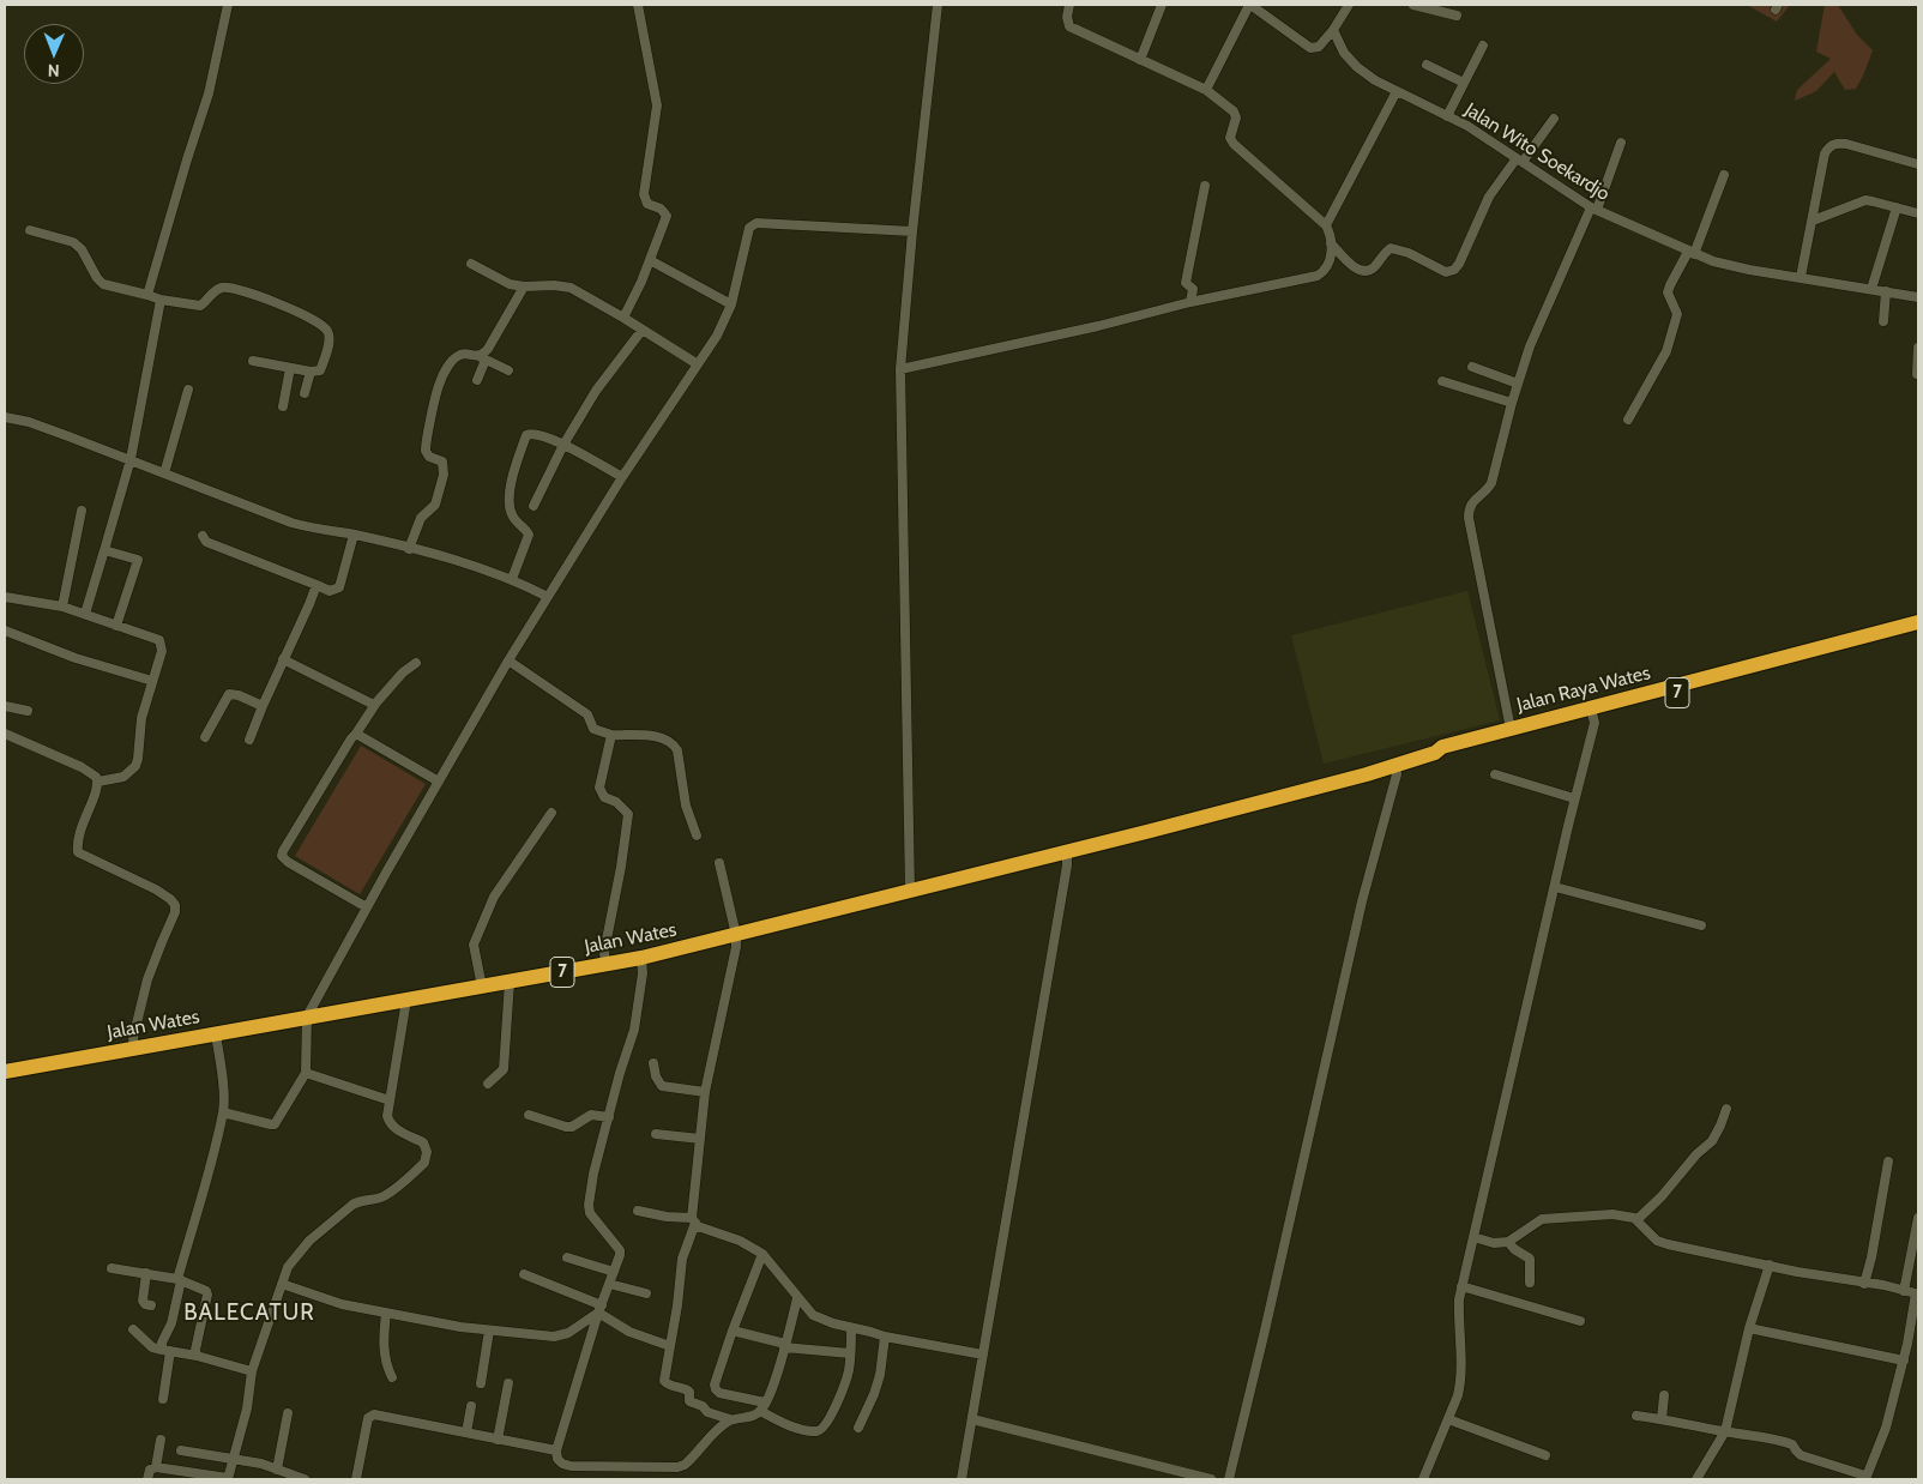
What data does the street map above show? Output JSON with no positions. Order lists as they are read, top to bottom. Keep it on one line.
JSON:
{"streets":{"highway":["Jalan Raya Wates","7","Jalan Wates"],"street":["Jalan Wito Soekardjo"]},"crossings":[["Jalan Raya Wates","Jalan Wates"]],"districts":["BALECATUR"],"north":"bottom"}
